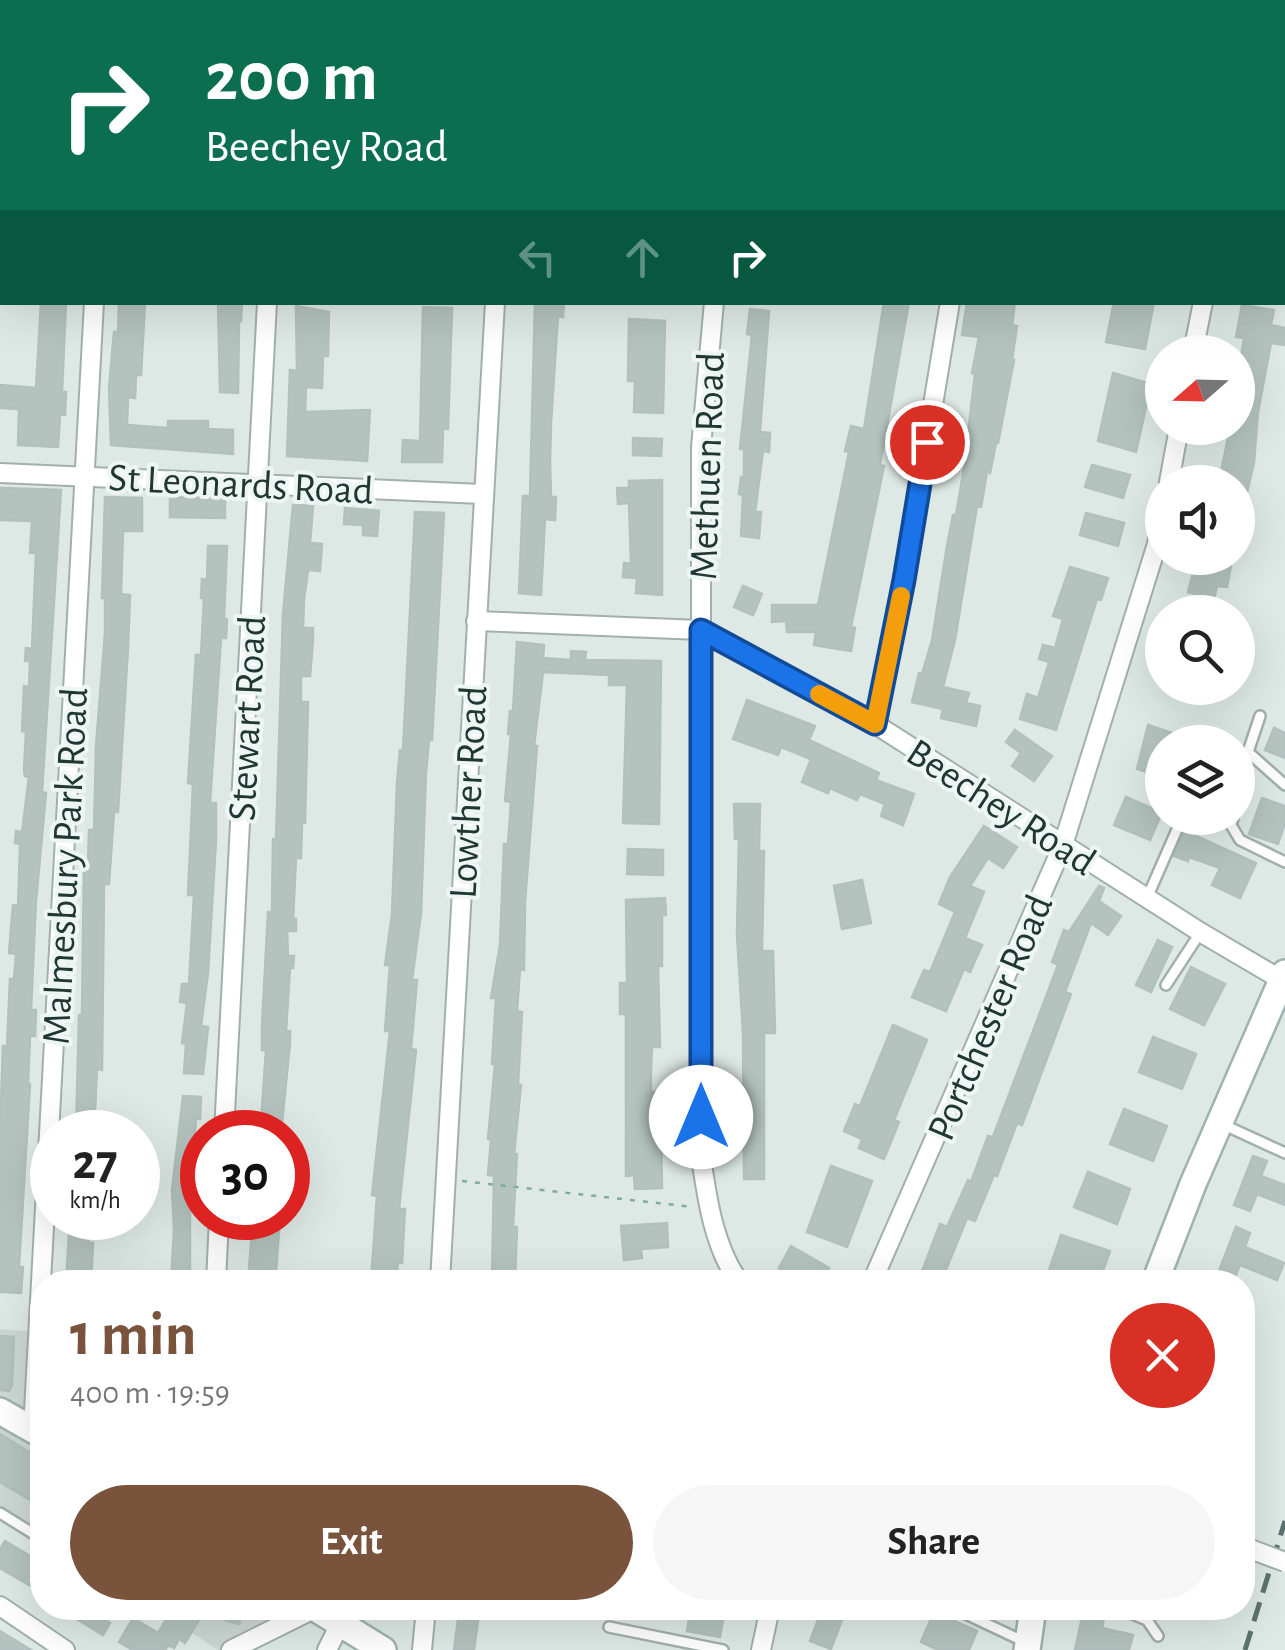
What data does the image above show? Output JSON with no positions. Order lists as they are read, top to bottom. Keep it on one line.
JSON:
{"streets":{"street":["Methuen Road","St Leonards Road","Stewart Road","Lowther Road","Beechey Road","Malmesbury Park Road","Portchester Road"]},"crossings":[["Methuen Road","Beechey Road"],["St Leonards Road","Stewart Road"],["St Leonards Road","Lowther Road"],["St Leonards Road","Malmesbury Park Road"],["Lowther Road","Beechey Road"],["Beechey Road","Portchester Road"]],"north":"left","page":{"turn":["200 m","Beechey Road"],"speed":"27 km/h","limit":"30","heading":["1 min","400 m · 19:59"],"buttons":["Exit","Share"]}}
